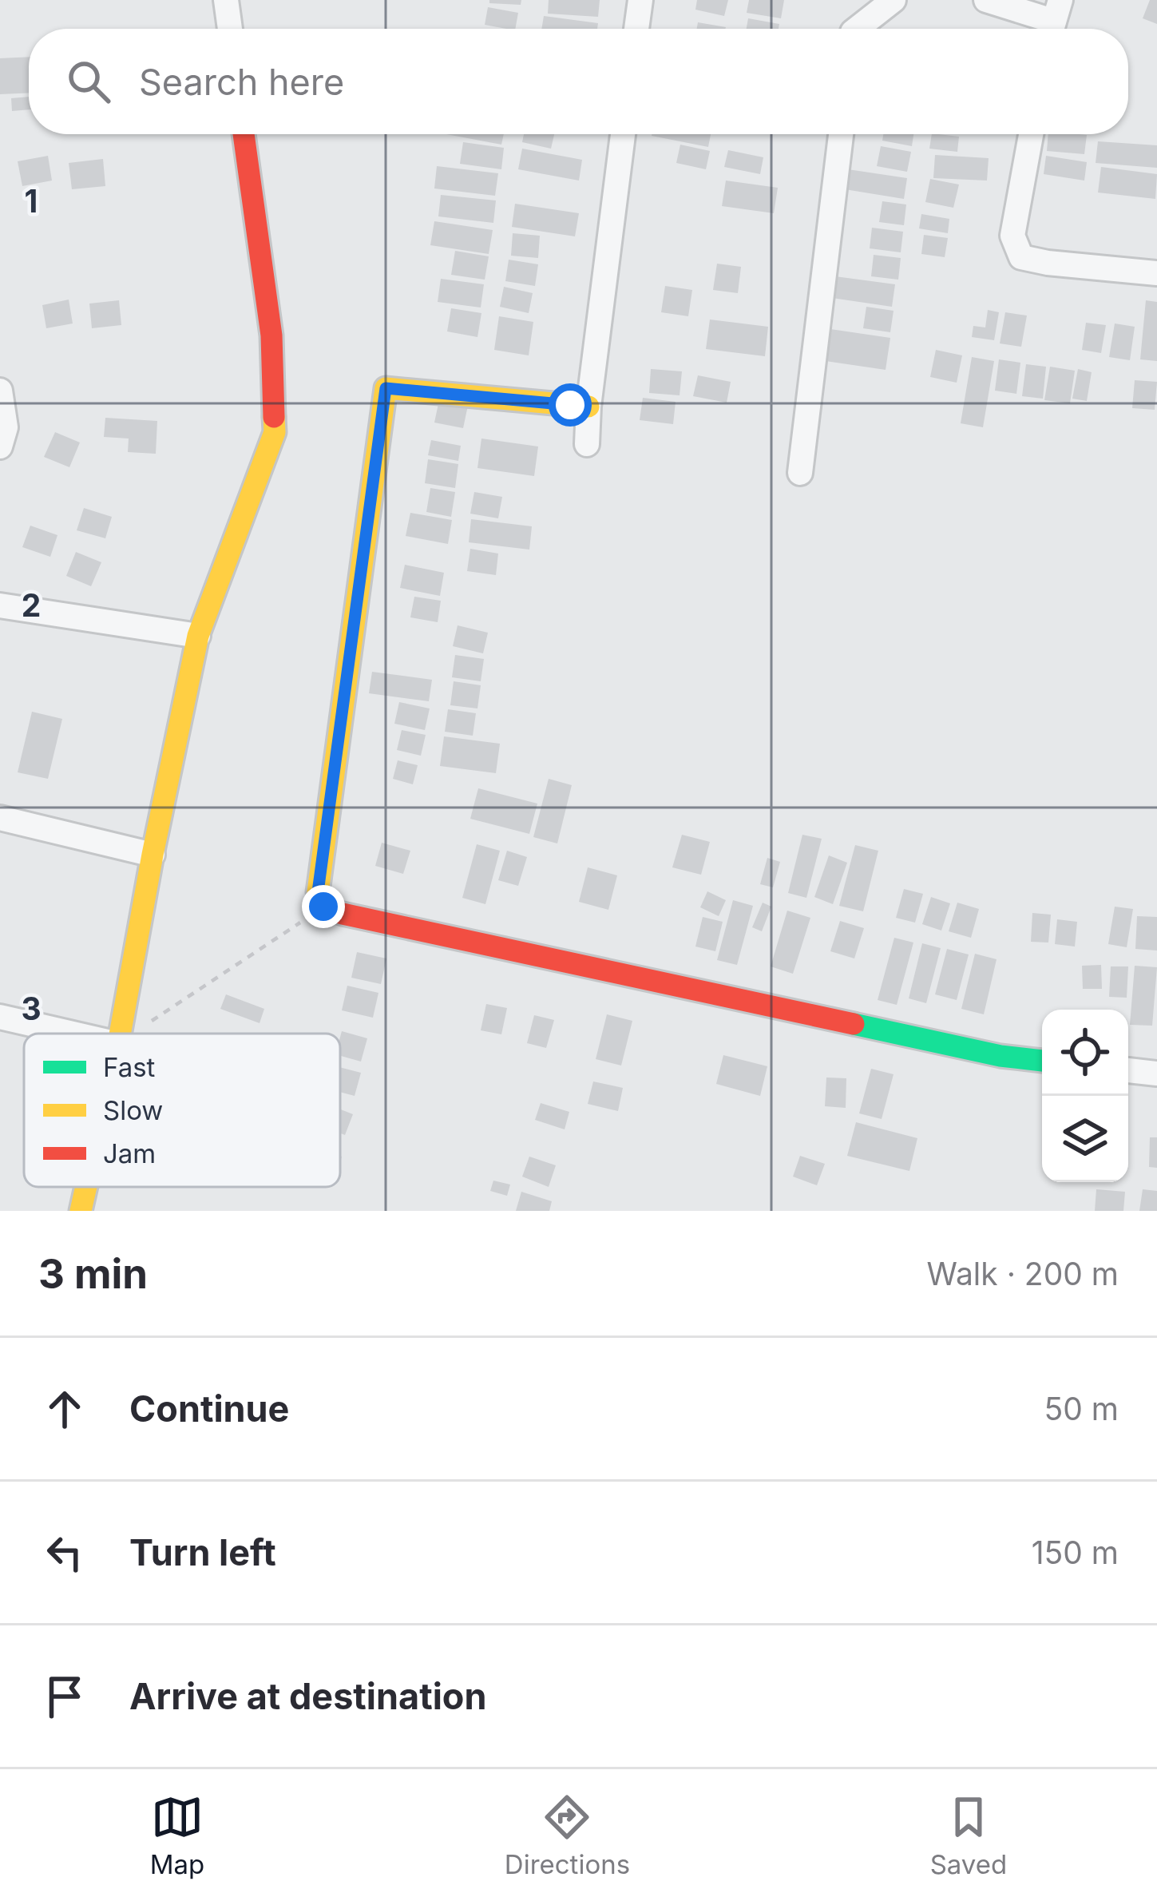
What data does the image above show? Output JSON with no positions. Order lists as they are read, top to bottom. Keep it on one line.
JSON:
{"legend":["Fast","Slow","Jam"],"page":{"search":"Search here","heading":["3 min","Walk · 200 m"],"list":[["Continue","50 m"],["Turn left","150 m"],"Arrive at destination"],"nav":["Map","Directions","Saved"]},"grid":{"rows":["1","2","3"]}}
